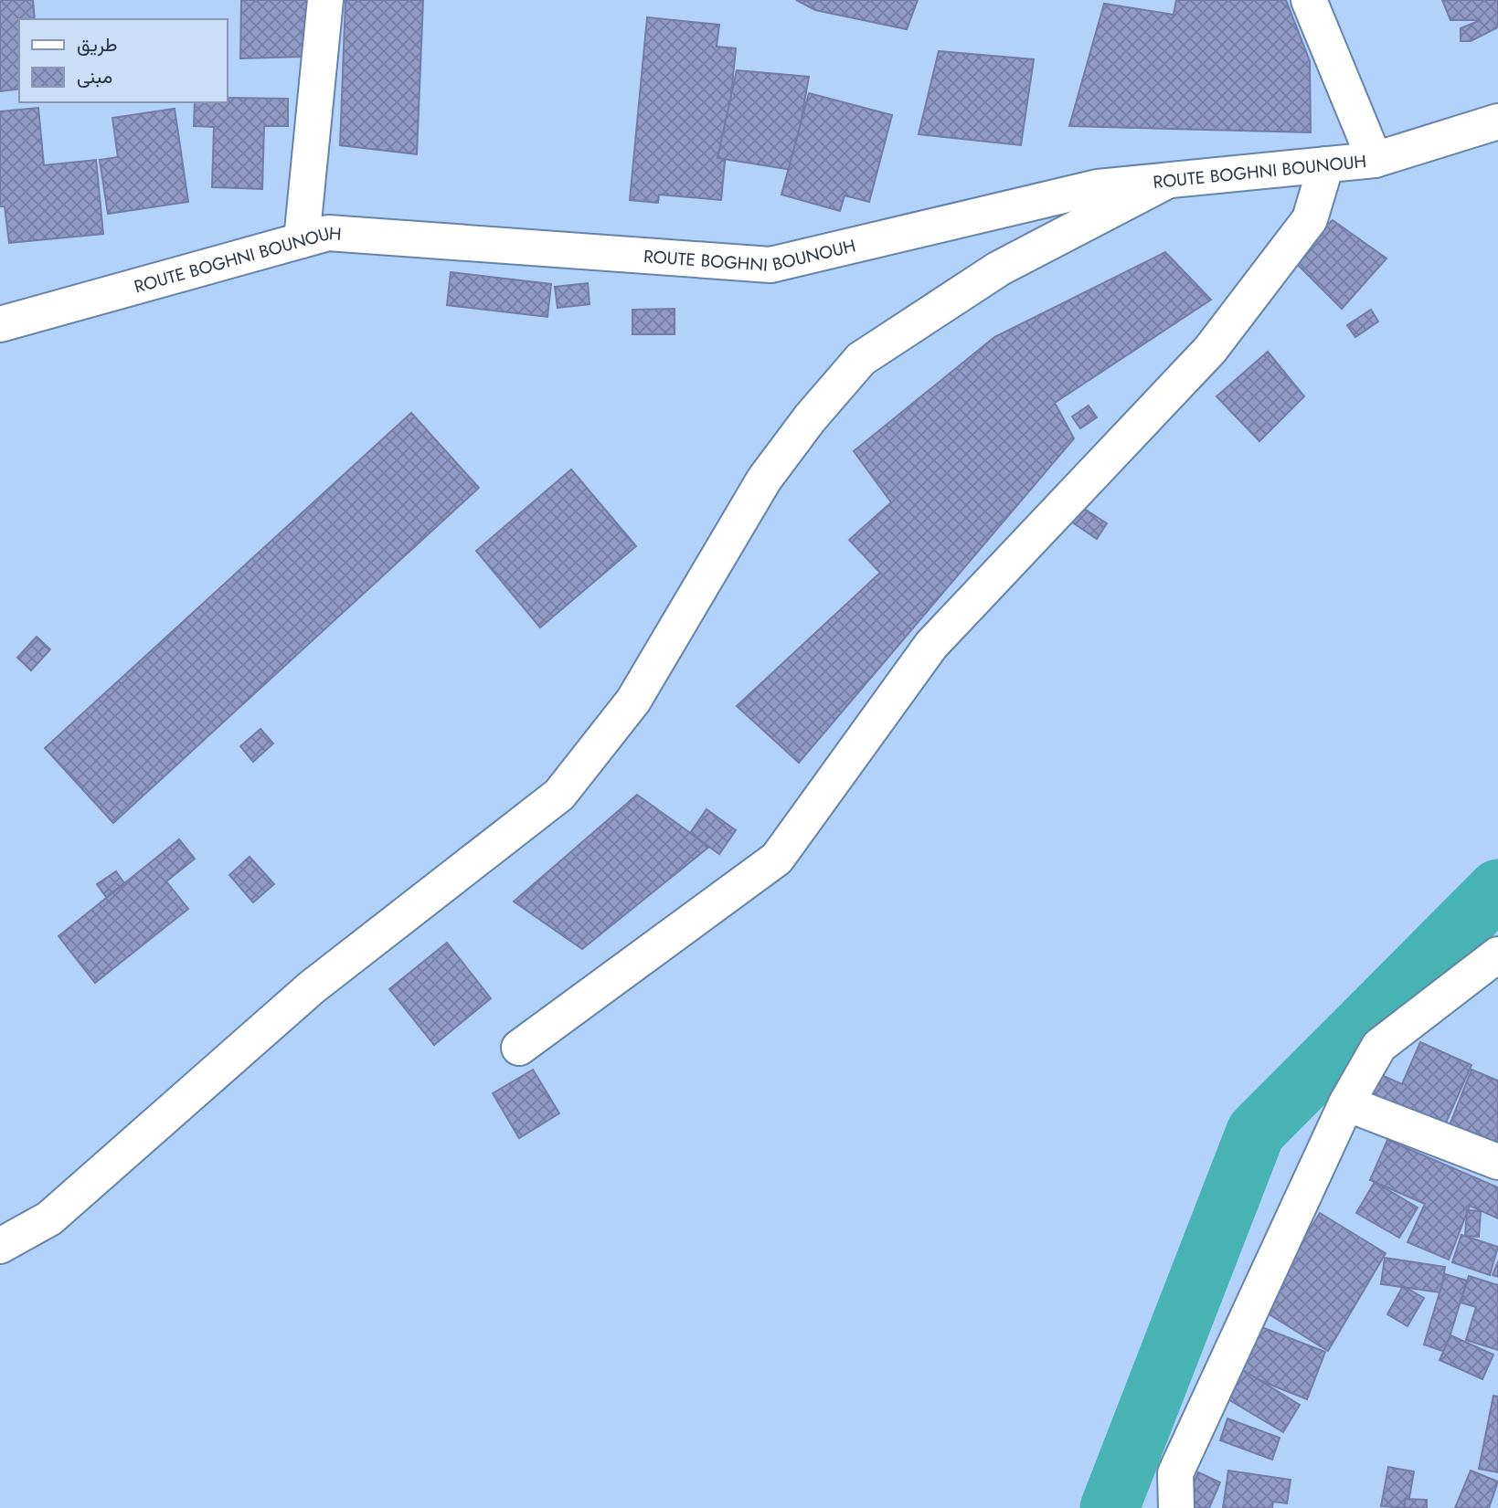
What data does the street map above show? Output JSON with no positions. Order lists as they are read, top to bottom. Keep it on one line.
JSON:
{"streets":{"street":["ROUTE BOGHNI BOUNOUH"]},"legend":["طريق","مبنى"]}
